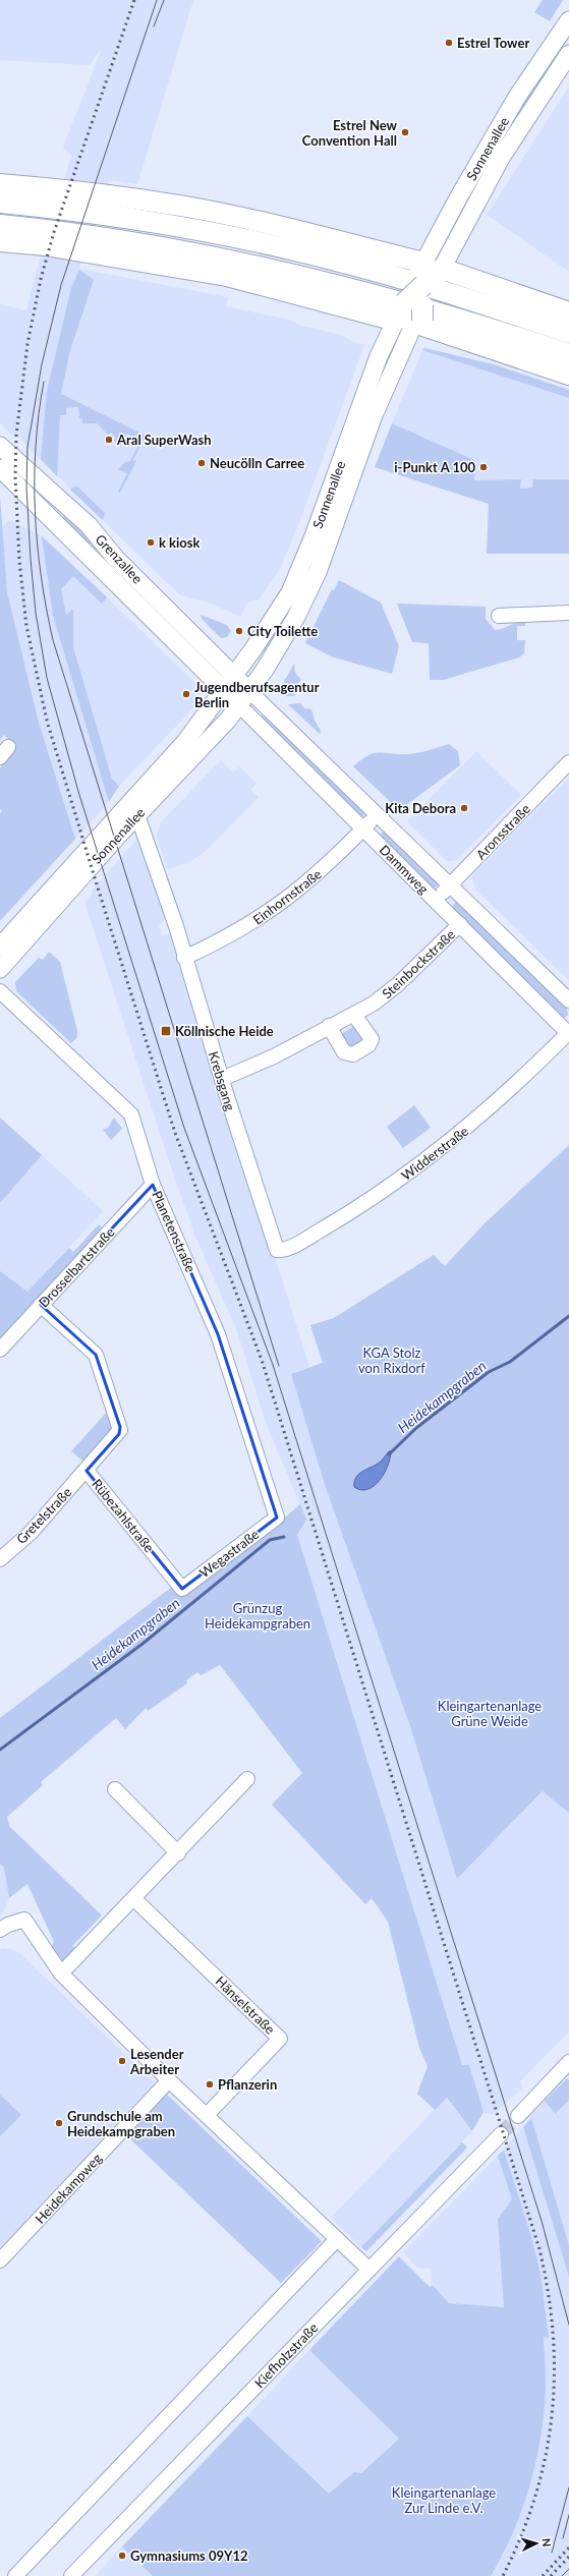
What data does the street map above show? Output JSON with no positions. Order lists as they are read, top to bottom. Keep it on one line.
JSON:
{"streets":{"main road":["Sonnenallee","Grenzallee"],"street":["Aronsstraße","Dammweg","Einhornstraße","Steinbockstraße","Krebsgang","Widderstraße","Planetenstraße","Drosselbartstraße","Gretelstraße","Rübezahlstraße","Wegastraße","Hänselstraße","Heidekampweg","Kiefholzstraße"]},"crossings":[["Sonnenallee","Grenzallee"],["Sonnenallee","Dammweg"],["Sonnenallee","Krebsgang"],["Grenzallee","Dammweg"],["Aronsstraße","Dammweg"],["Dammweg","Einhornstraße"],["Dammweg","Steinbockstraße"],["Dammweg","Widderstraße"],["Einhornstraße","Krebsgang"],["Steinbockstraße","Krebsgang"],["Krebsgang","Widderstraße"],["Planetenstraße","Drosselbartstraße"],["Planetenstraße","Wegastraße"],["Drosselbartstraße","Rübezahlstraße"],["Gretelstraße","Rübezahlstraße"],["Rübezahlstraße","Wegastraße"]],"water":["Heidekampgraben"],"parks":["KGA Stolz von Rixdorf","Grünzug Heidekampgraben","Kleingartenanlage Grüne Weide","Kleingartenanlage Zur Linde e.V."],"places":{"other":["Estrel Tower","Estrel New Convention Hall","Aral SuperWash","Neucölln Carree","i-Punkt A 100","k kiosk","City Toilette","Jugendberufsagentur Berlin","Kita Debora","Lesender Arbeiter","Pflanzerin","Grundschule am Heidekampgraben","Gymnasiums 09Y12"],"transit":["Köllnische Heide"]},"north":"right"}
